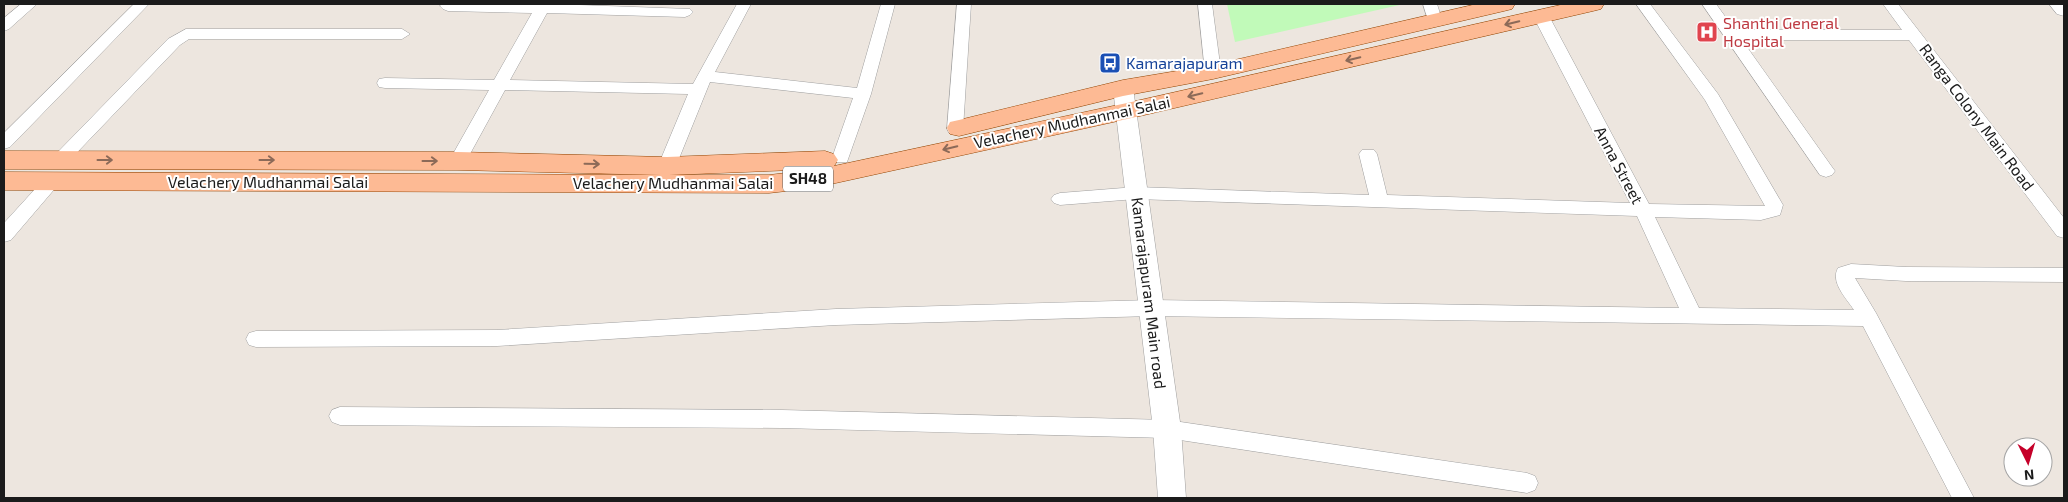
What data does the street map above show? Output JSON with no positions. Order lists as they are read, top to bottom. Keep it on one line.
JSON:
{"streets":{"main road":["Velachery Mudhanmai Salai","SH48"],"street":["Ranga Colony Main Road","Anna Street","Kamarajapuram Main road"]},"crossings":[["Velachery Mudhanmai Salai","Anna Street"],["Velachery Mudhanmai Salai","Kamarajapuram Main road"]],"places":{"hospital":["Shanthi General Hospital"],"bus stop":["Kamarajapuram"]},"north":"bottom"}
